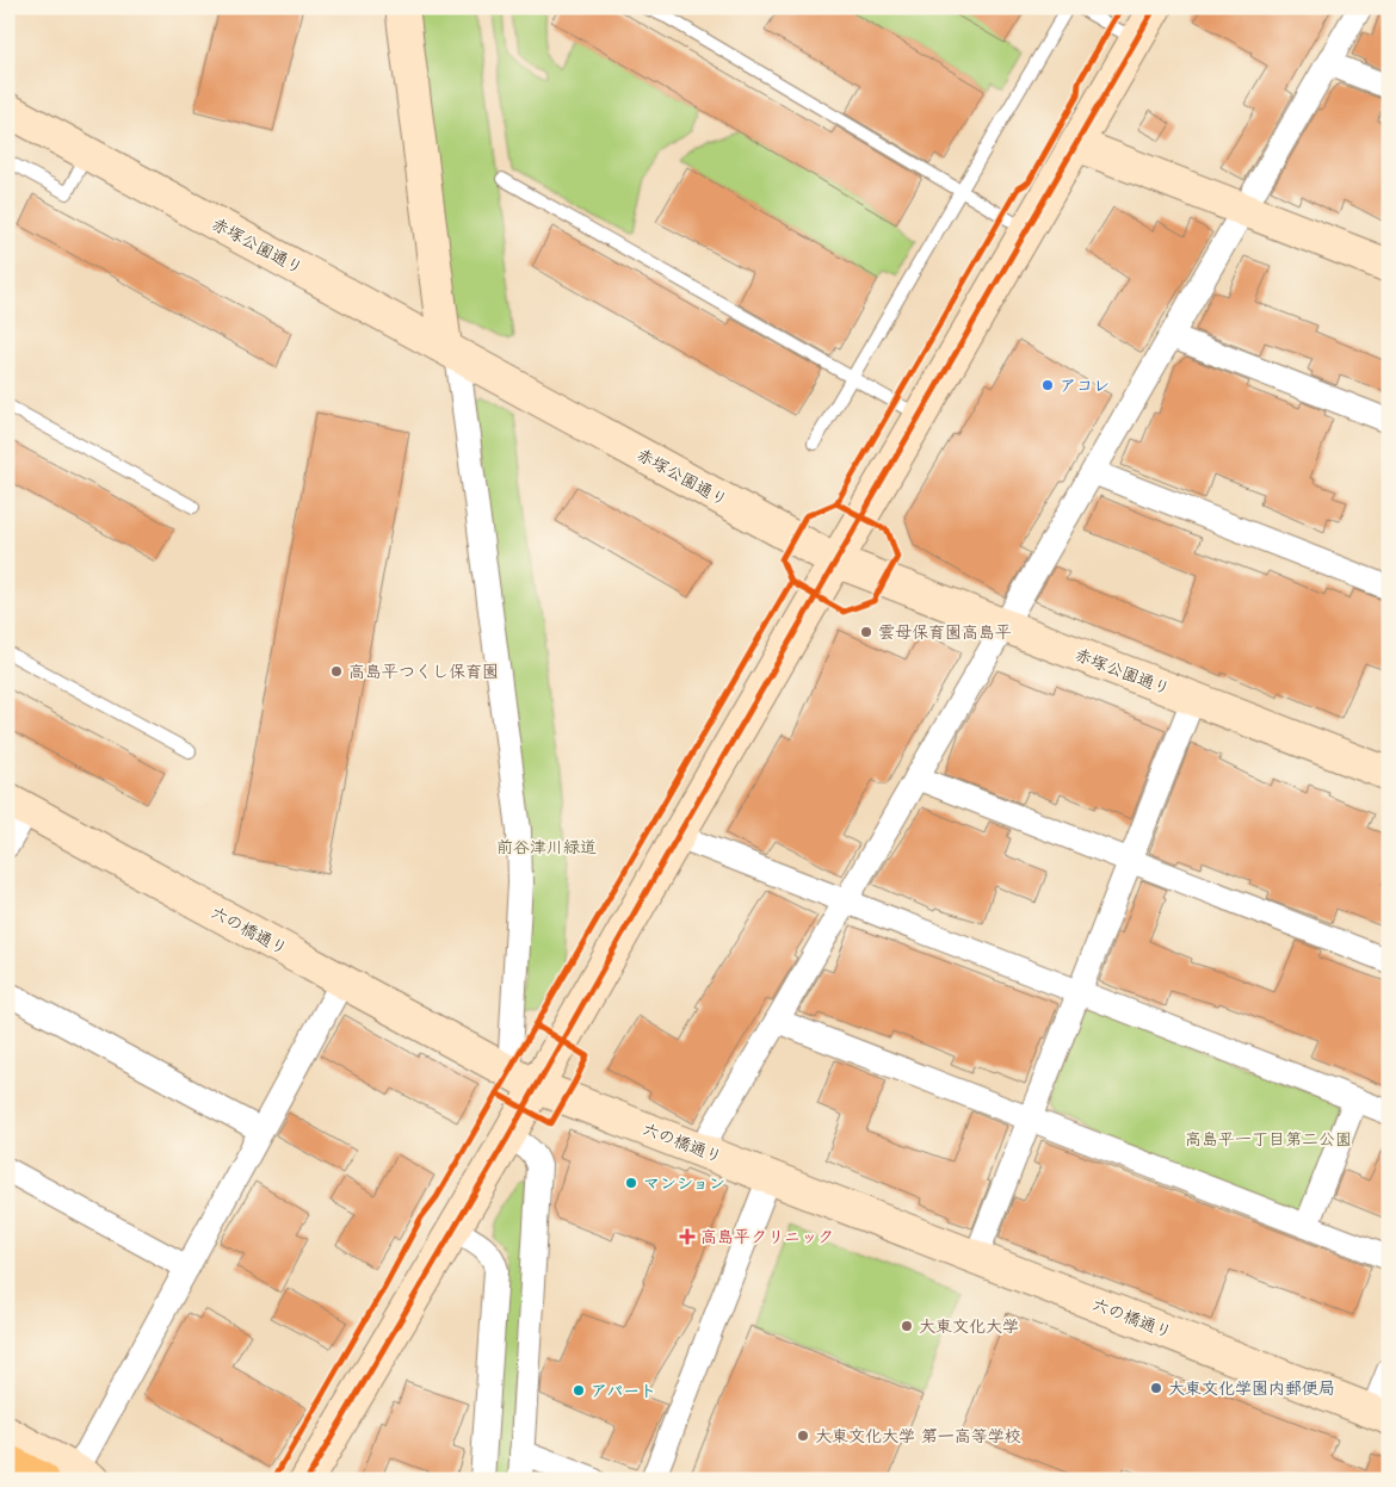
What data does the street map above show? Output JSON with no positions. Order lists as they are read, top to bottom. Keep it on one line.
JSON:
{"streets":{"street":["赤塚公園通り","六の橋通り"]},"parks":["前谷津川緑道","高島平一丁目第二公園"],"places":{"other":["アコレ","雲母保育園高島平","高島平つくし保育園","マンション","大東文化大学","大東文化学園内郵便局","アパート","大東文化大学 第一高等学校"],"health":["高島平クリニック"]}}
